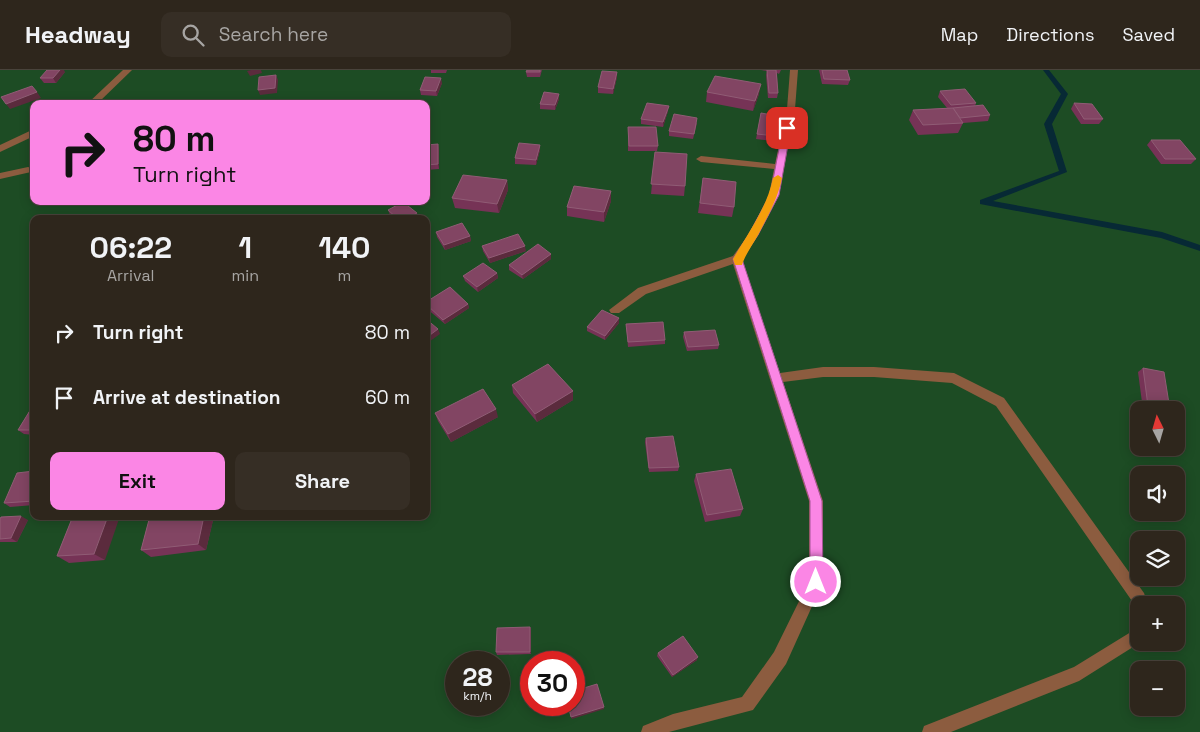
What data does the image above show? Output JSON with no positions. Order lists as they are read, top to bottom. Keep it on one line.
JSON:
{"north":"top","page":{"header":"Headway","search":"Search here","nav":["Map","Directions","Saved"],"turn":["80 m","Turn right"],"eta":["06:22","Arrival","1","min","140","m"],"list":[{"name":"Turn right","value":"80 m"},{"name":"Arrive at destination","value":"60 m"}],"map_buttons":["+","−"],"buttons":["Exit","Share"],"speed":"28 km/h","limit":"30"}}
